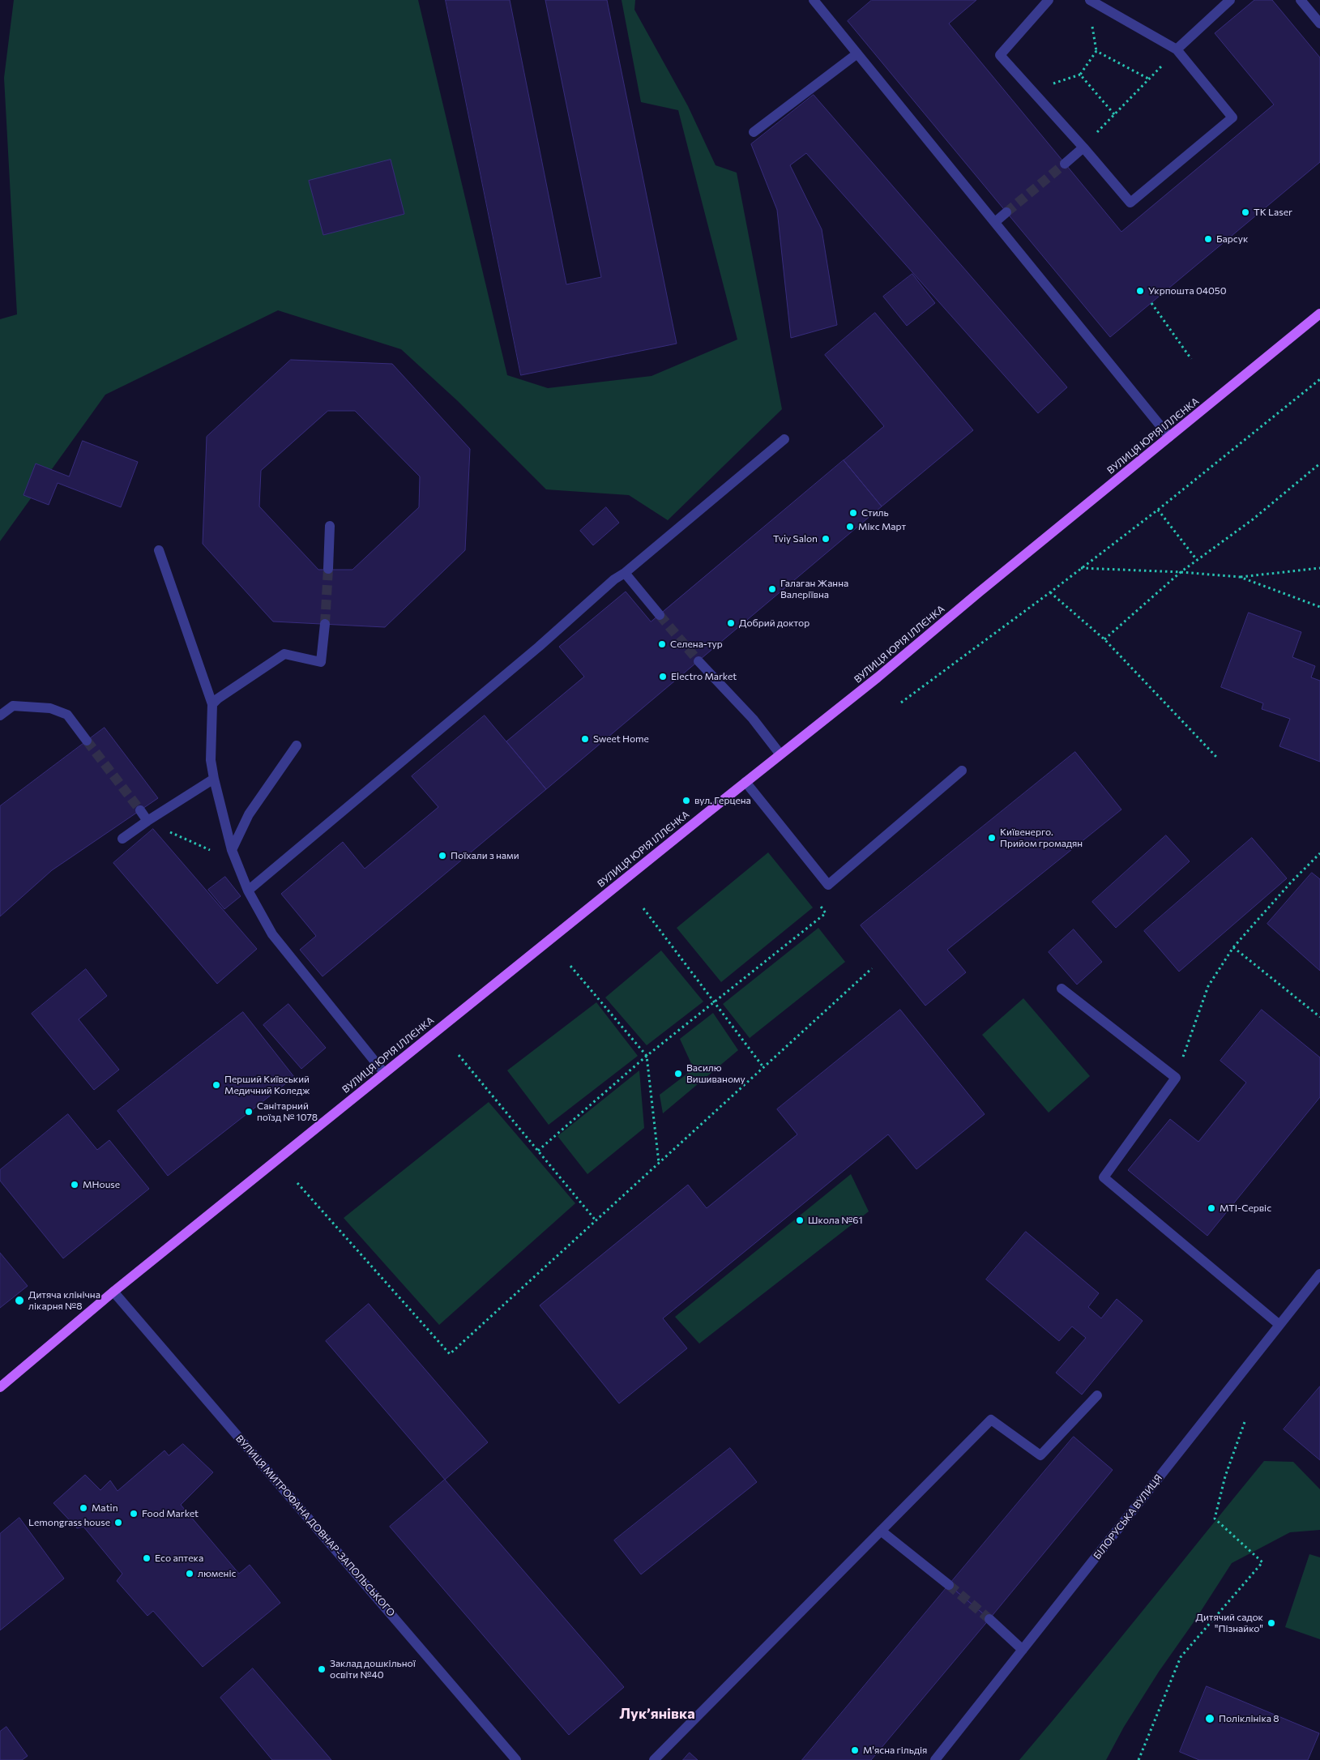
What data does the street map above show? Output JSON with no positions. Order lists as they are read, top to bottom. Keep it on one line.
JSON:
{"streets":{"main road":["ВУЛИЦЯ ЮРІЯ ІЛЛЄНКА"],"street":["БІЛОРУСЬКА ВУЛИЦЯ","ВУЛИЦЯ МИТРОФАНА ДОВНАР-ЗАПОЛЬСЬКОГО"]},"crossings":[["ВУЛИЦЯ ЮРІЯ ІЛЛЄНКА","ВУЛИЦЯ МИТРОФАНА ДОВНАР-ЗАПОЛЬСЬКОГО"]],"districts":["Лукʼянівка"],"places":["TK Laser","Барсук","Укрпошта 04050","Стиль","Мікс Март","Tviy Salon","Галаган Жанна Валеріївна","Добрий доктор","Селена-тур","Electro Market","Sweet Home","вул. Герцена","Київенерго. Прийом громадян","Поїхали з нами","Василю Вишиваному","Перший Київський Медичний Коледж","Санітарний поїзд № 1078","MHouse","МТІ-Сервіс","Школа №61","Дитяча клінічна лікарня №8","Matin","Food Market","Lemongrass house","Eco аптека","люменіс","Дитячий садок \"Пізнайко\"","Заклад дошкільної освіти №40","Поліклініка 8","М'ясна гільдія"]}
